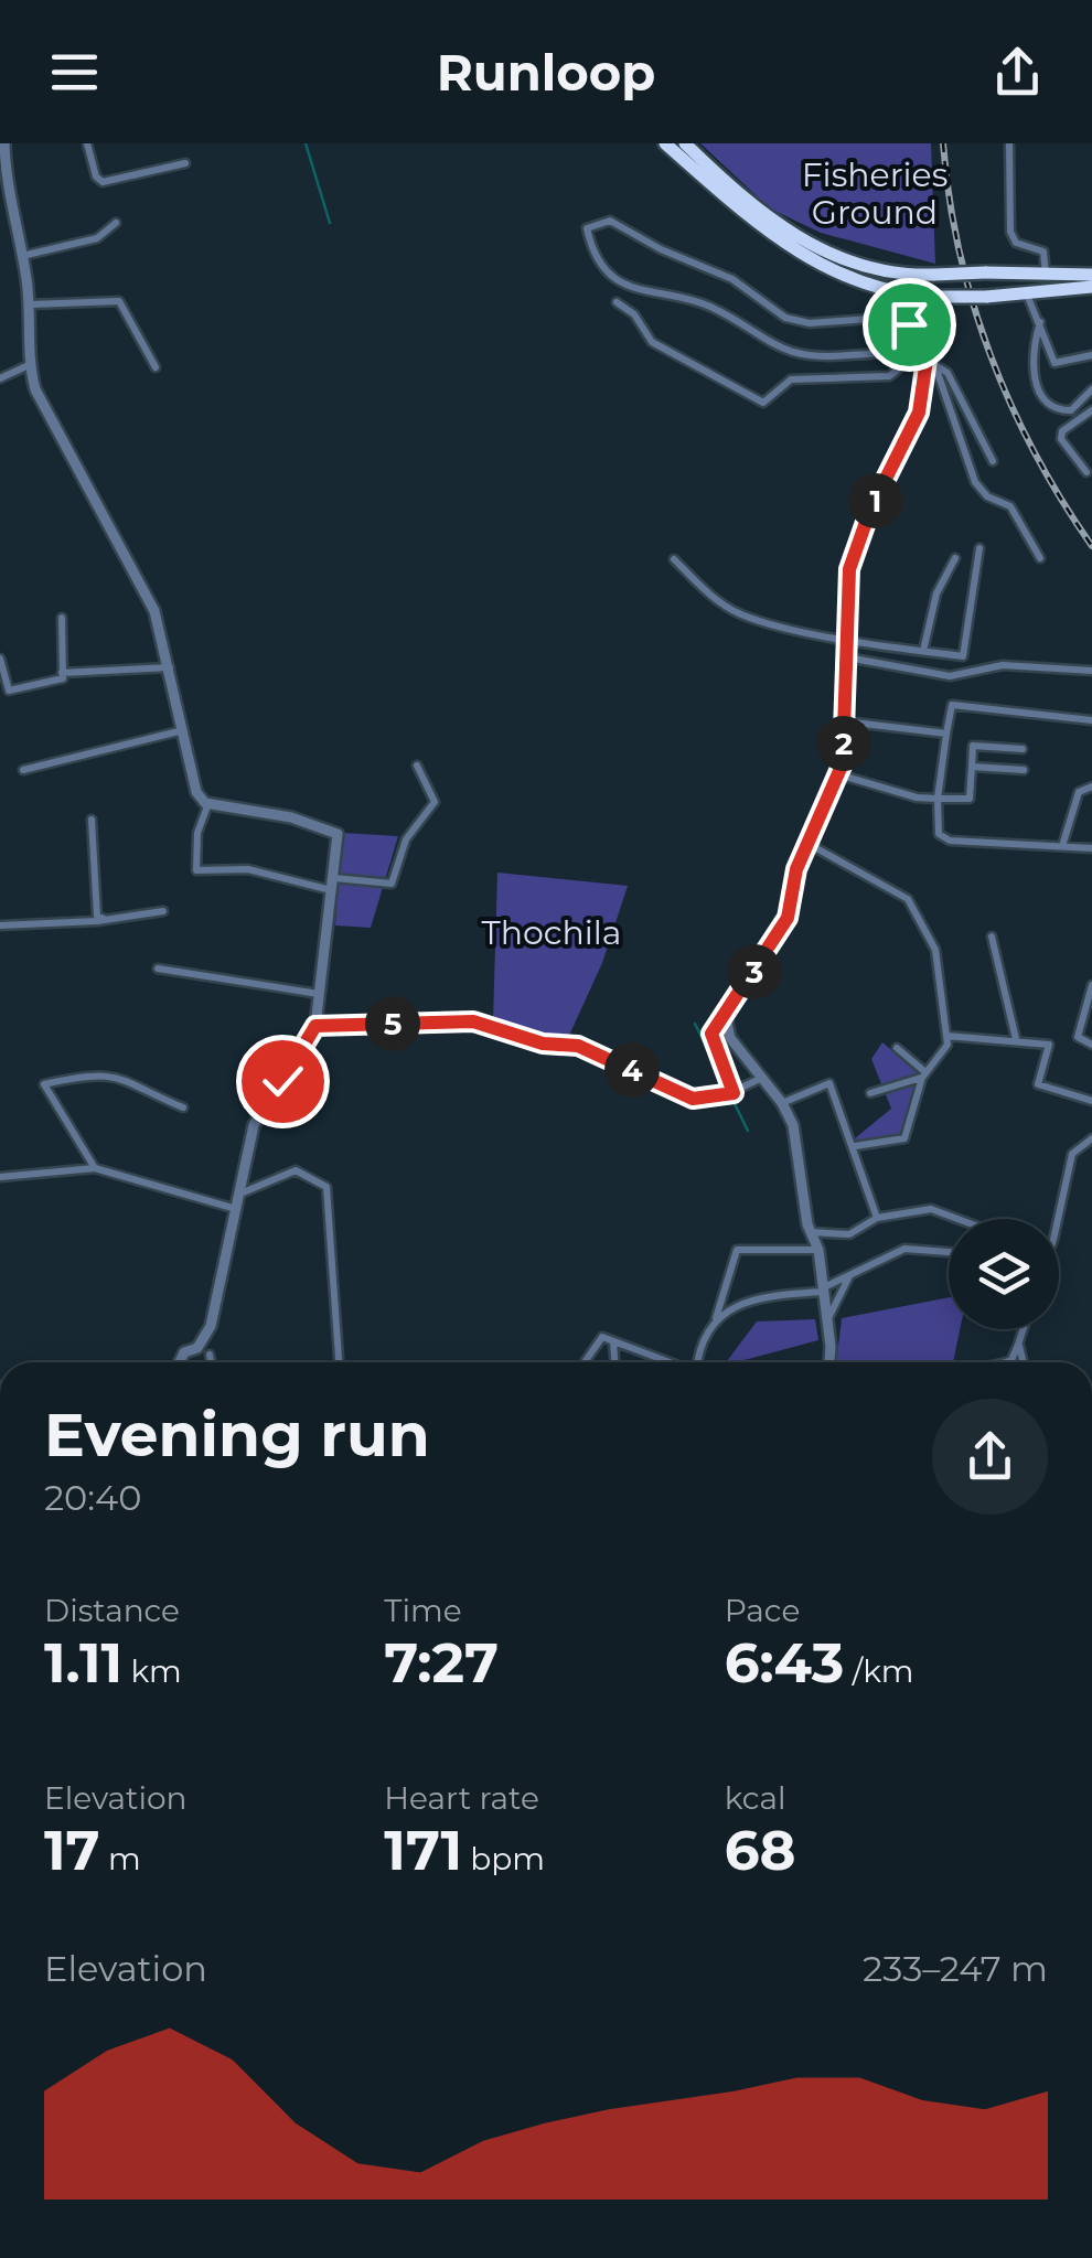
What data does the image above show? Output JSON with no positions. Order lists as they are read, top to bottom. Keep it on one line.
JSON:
{"parks":["Fisheries Ground","Thochila"],"page":{"header":"Runloop","pins":["1","2","3","5","4"],"heading":["Evening run","20:40"],"stats":[["Distance","1.11 km"],["Time","7:27"],["Pace","6:43 /km"],["Elevation","17 m"],["Heart rate","171 bpm"],["kcal","68"]],"chart":["Elevation","233–247 m"]}}
